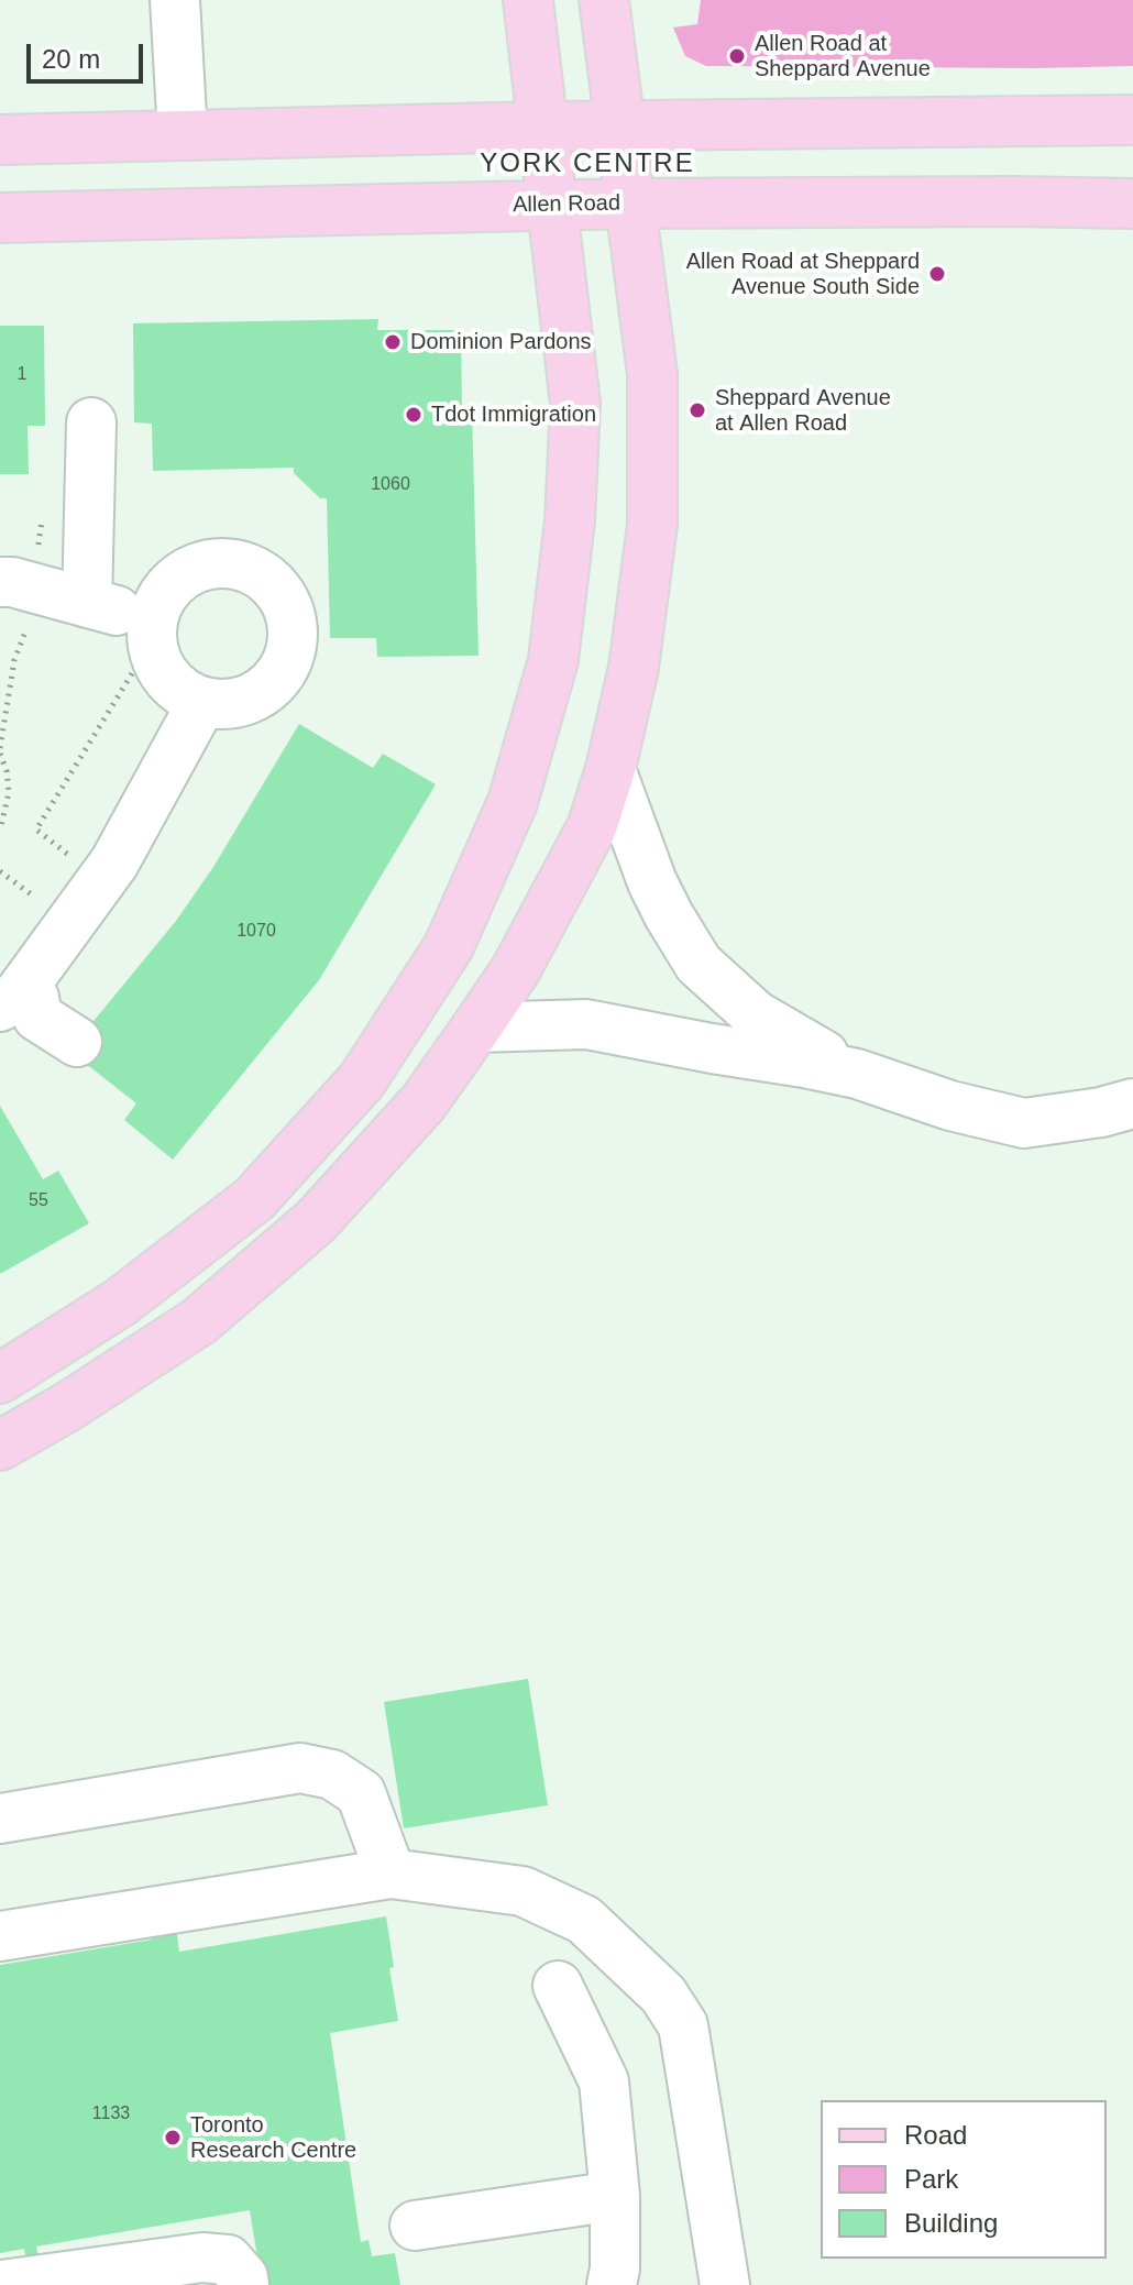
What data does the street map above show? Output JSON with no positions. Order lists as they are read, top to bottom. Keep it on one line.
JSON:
{"streets":{"main road":["Allen Road"]},"districts":["YORK CENTRE"],"places":["Allen Road at Sheppard Avenue","Allen Road at Sheppard Avenue South Side","Dominion Pardons","Sheppard Avenue at Allen Road","Tdot Immigration","Toronto Research Centre"],"house_numbers":["1","1060","1070","55","1133"],"legend":["Road","Park","Building"],"scale_bar":"20 m"}
